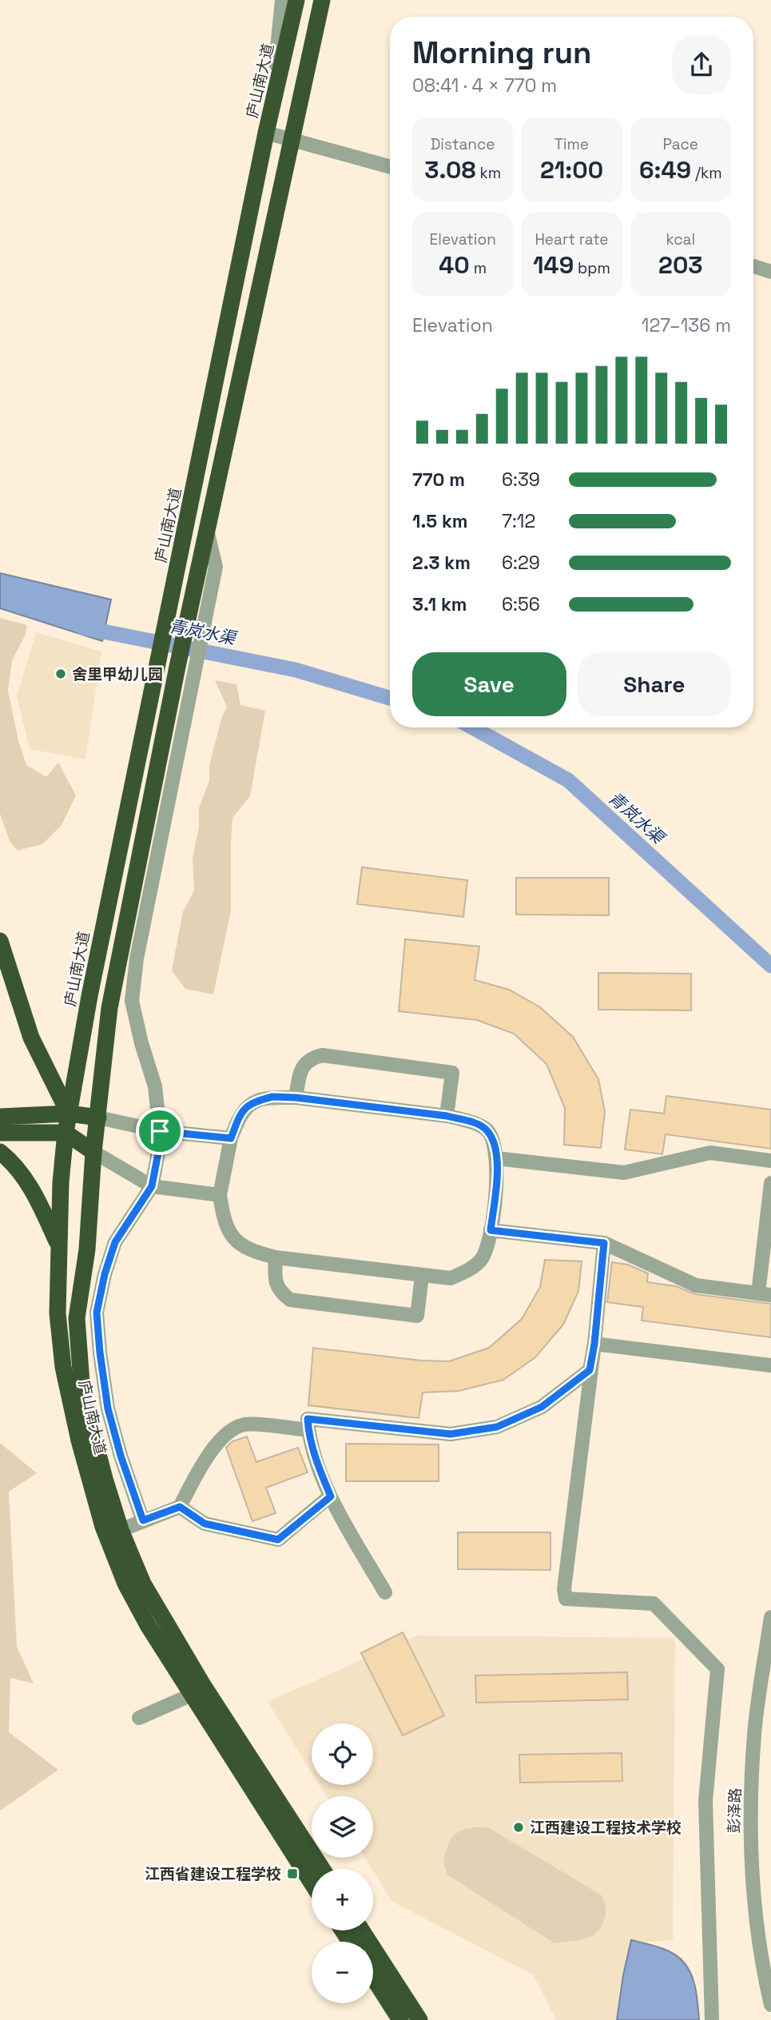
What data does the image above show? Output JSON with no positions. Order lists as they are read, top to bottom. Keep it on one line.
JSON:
{"streets":{"highway":["庐山南大道"],"street":["彭泽路"]},"water":["青岚水渠"],"places":{"other":["舍里甲幼儿园","江西建设工程技术学校"],"transit":["江西省建设工程学校"]},"page":{"heading":["Morning run","08:41 · 4 × 770 m"],"stats":[["Distance","3.08 km"],["Time","21:00"],["Pace","6:49 /km"],["Elevation","40 m"],["Heart rate","149 bpm"],["kcal","203"]],"chart":["Elevation","127–136 m"],"list":[{"name":"770 m","note":"6:39"},{"name":"1.5 km","note":"7:12"},{"name":"2.3 km","note":"6:29"},{"name":"3.1 km","note":"6:56"}],"buttons":["Save","Share"],"map_buttons":["+","−"]}}
